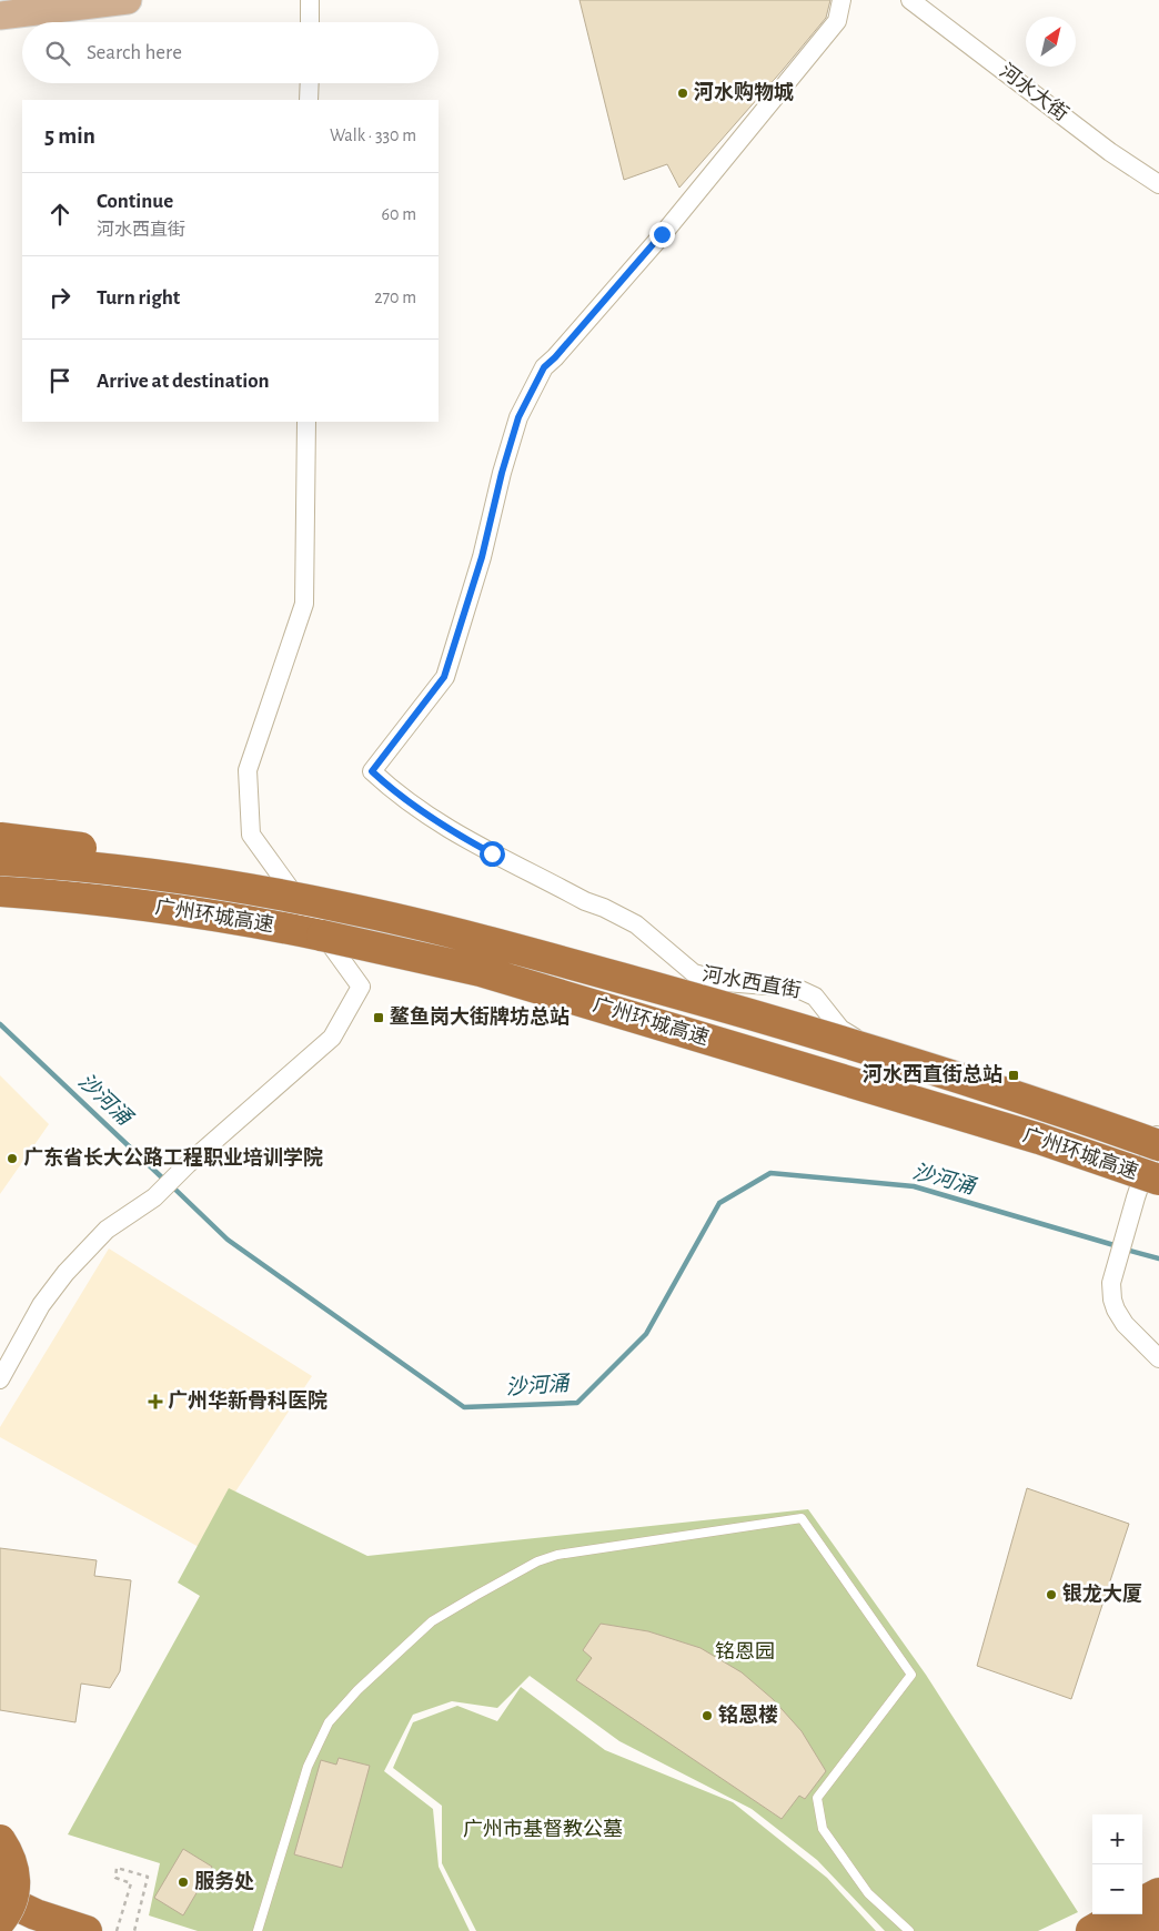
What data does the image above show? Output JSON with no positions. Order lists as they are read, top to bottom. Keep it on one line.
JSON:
{"streets":{"highway":["广州环城高速"],"street":["河水大街","河水西直街"]},"water":["沙河涌"],"parks":["铭恩园","广州市基督教公墓"],"places":{"other":["河水购物城","广东省长大公路工程职业培训学院","银龙大厦","铭恩楼","服务处"],"transit":["鳌鱼岗大街牌坊总站","河水西直街总站"],"health":["广州华新骨科医院"]},"north":"top right","page":{"search":"Search here","heading":["5 min","Walk · 330 m"],"list":[["Continue","河水西直街","60 m"],["Turn right","270 m"],"Arrive at destination"],"map_buttons":["+","−"]}}
